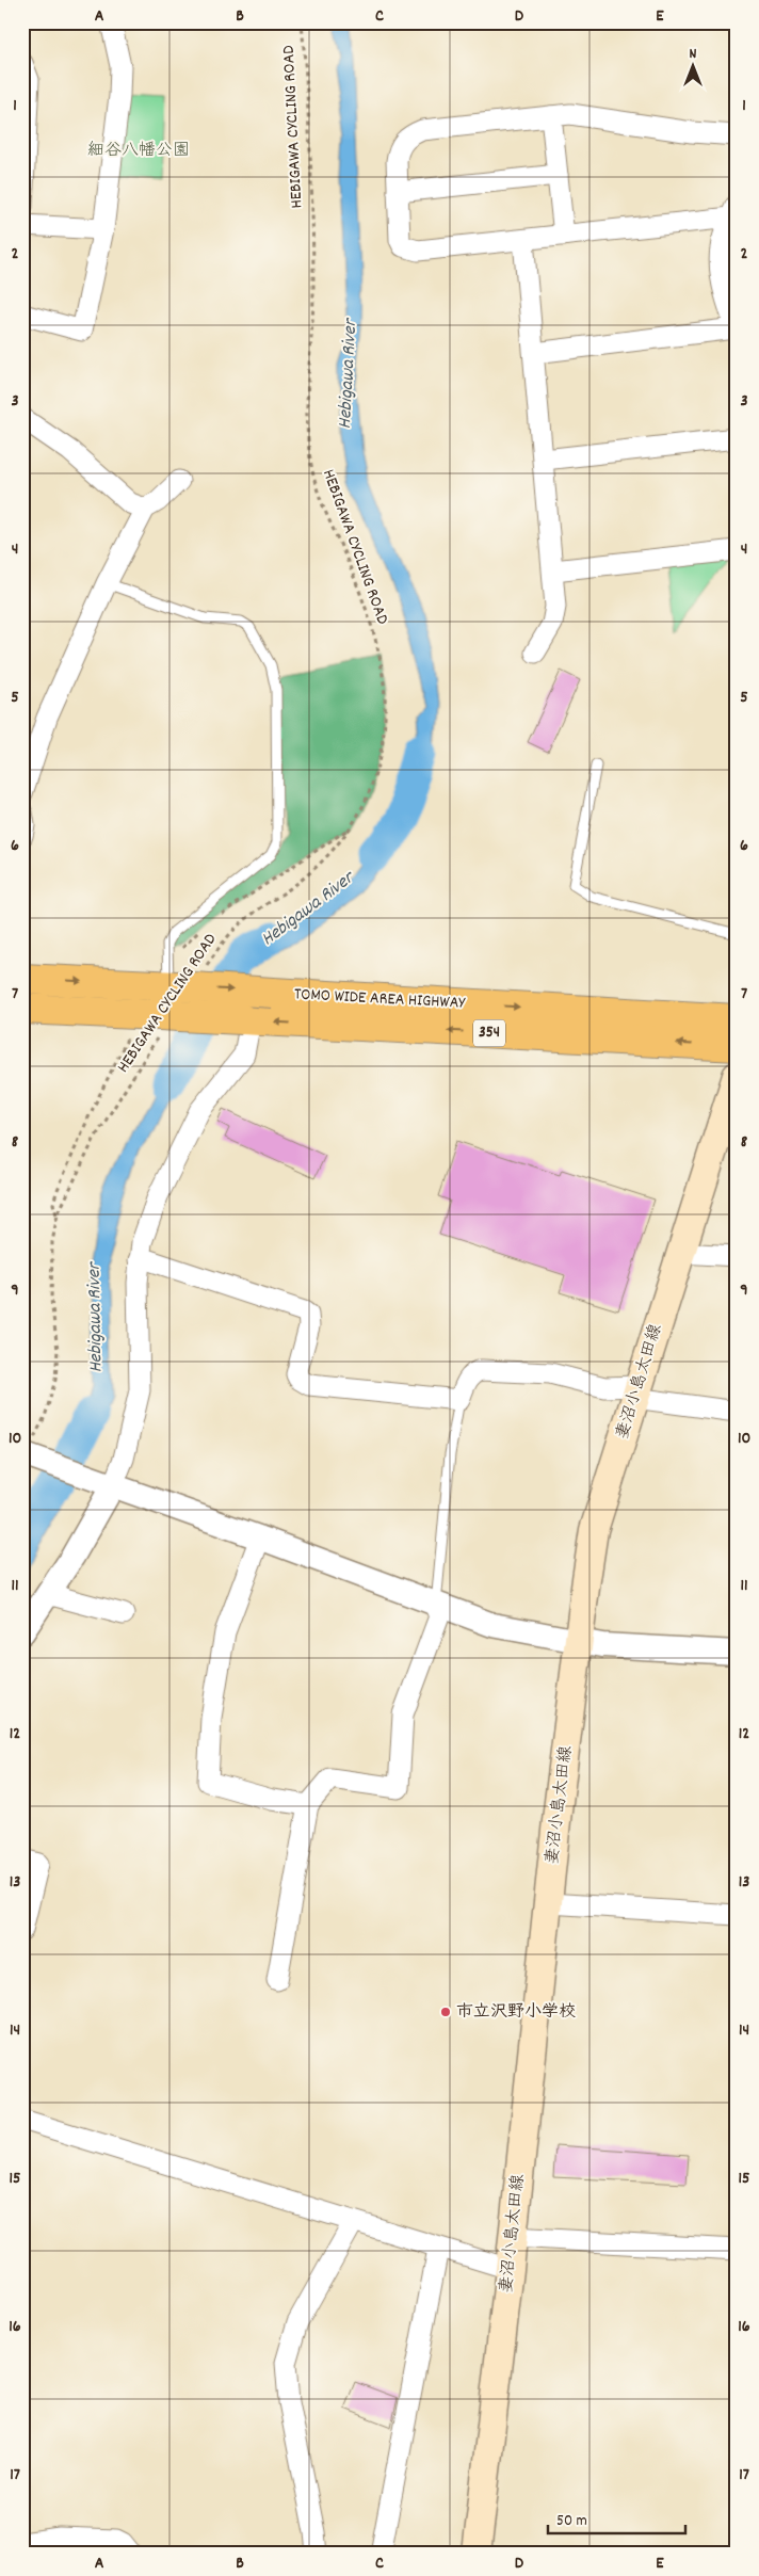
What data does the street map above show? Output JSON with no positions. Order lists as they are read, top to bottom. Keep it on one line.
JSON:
{"streets":{"highway":["TOMO WIDE AREA HIGHWAY","354"],"main road":["妻沼小島太田線"],"path":["HEBIGAWA CYCLING ROAD"]},"crossings":[["HEBIGAWA CYCLING ROAD","TOMO WIDE AREA HIGHWAY"]],"water":["Hebigawa River"],"parks":["細谷八幡公園"],"places":["市立沢野小学校"],"scale_bar":"50 m","north":"top","grid":{"columns":["A","B","C","D","E"],"rows":["1","2","3","4","5","6","7","8","9","10","11","12","13","14","15","16","17"]}}
